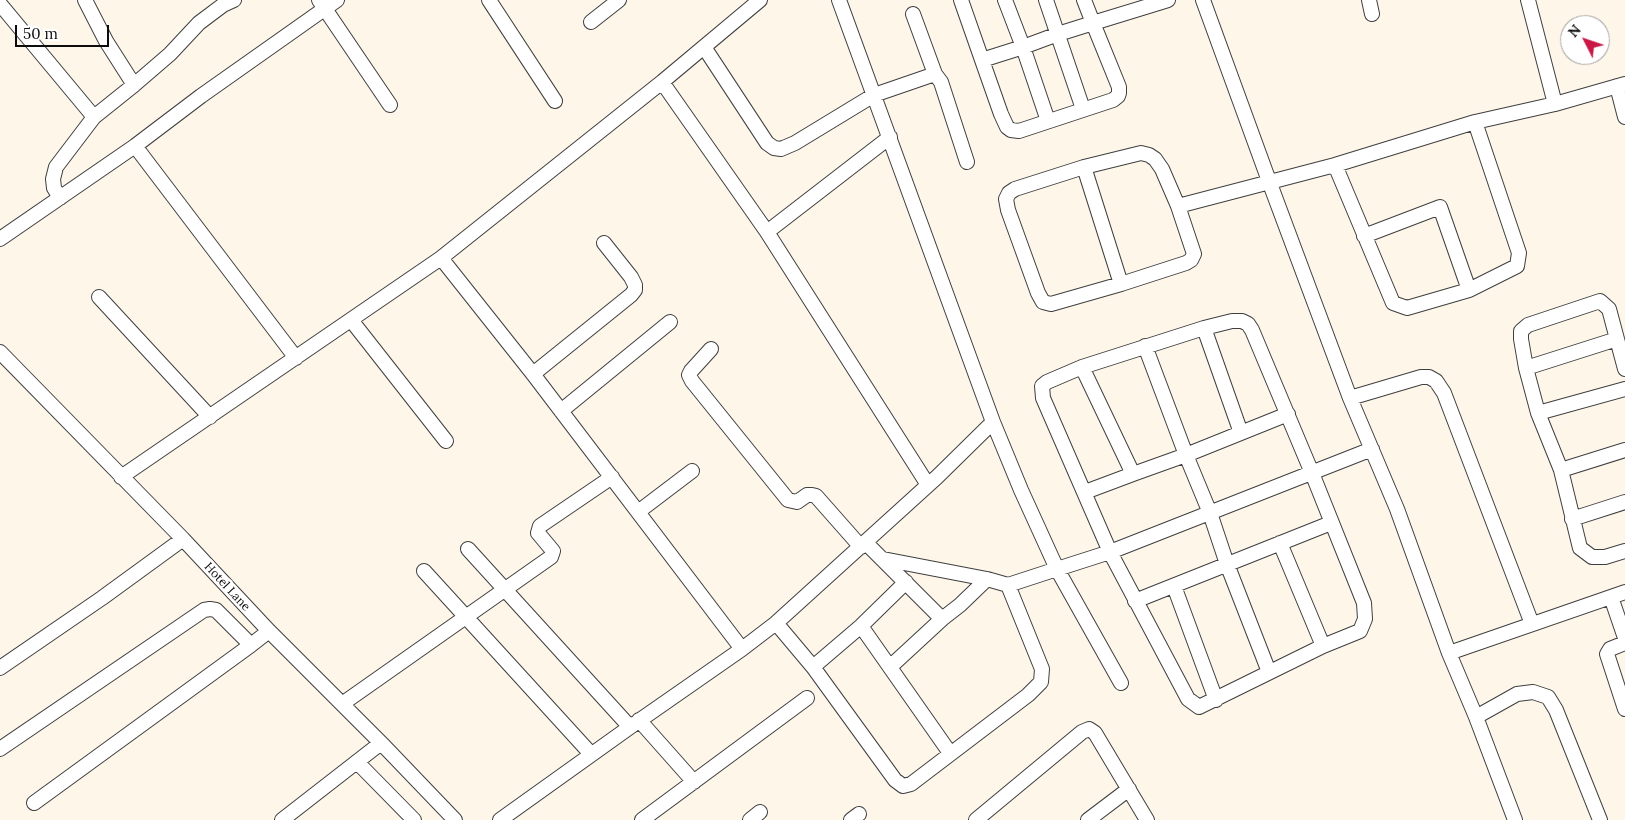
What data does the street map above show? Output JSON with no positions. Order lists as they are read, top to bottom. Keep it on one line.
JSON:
{"streets":{"street":["Hotel Lane"]},"scale_bar":"50 m","north":"top left"}
